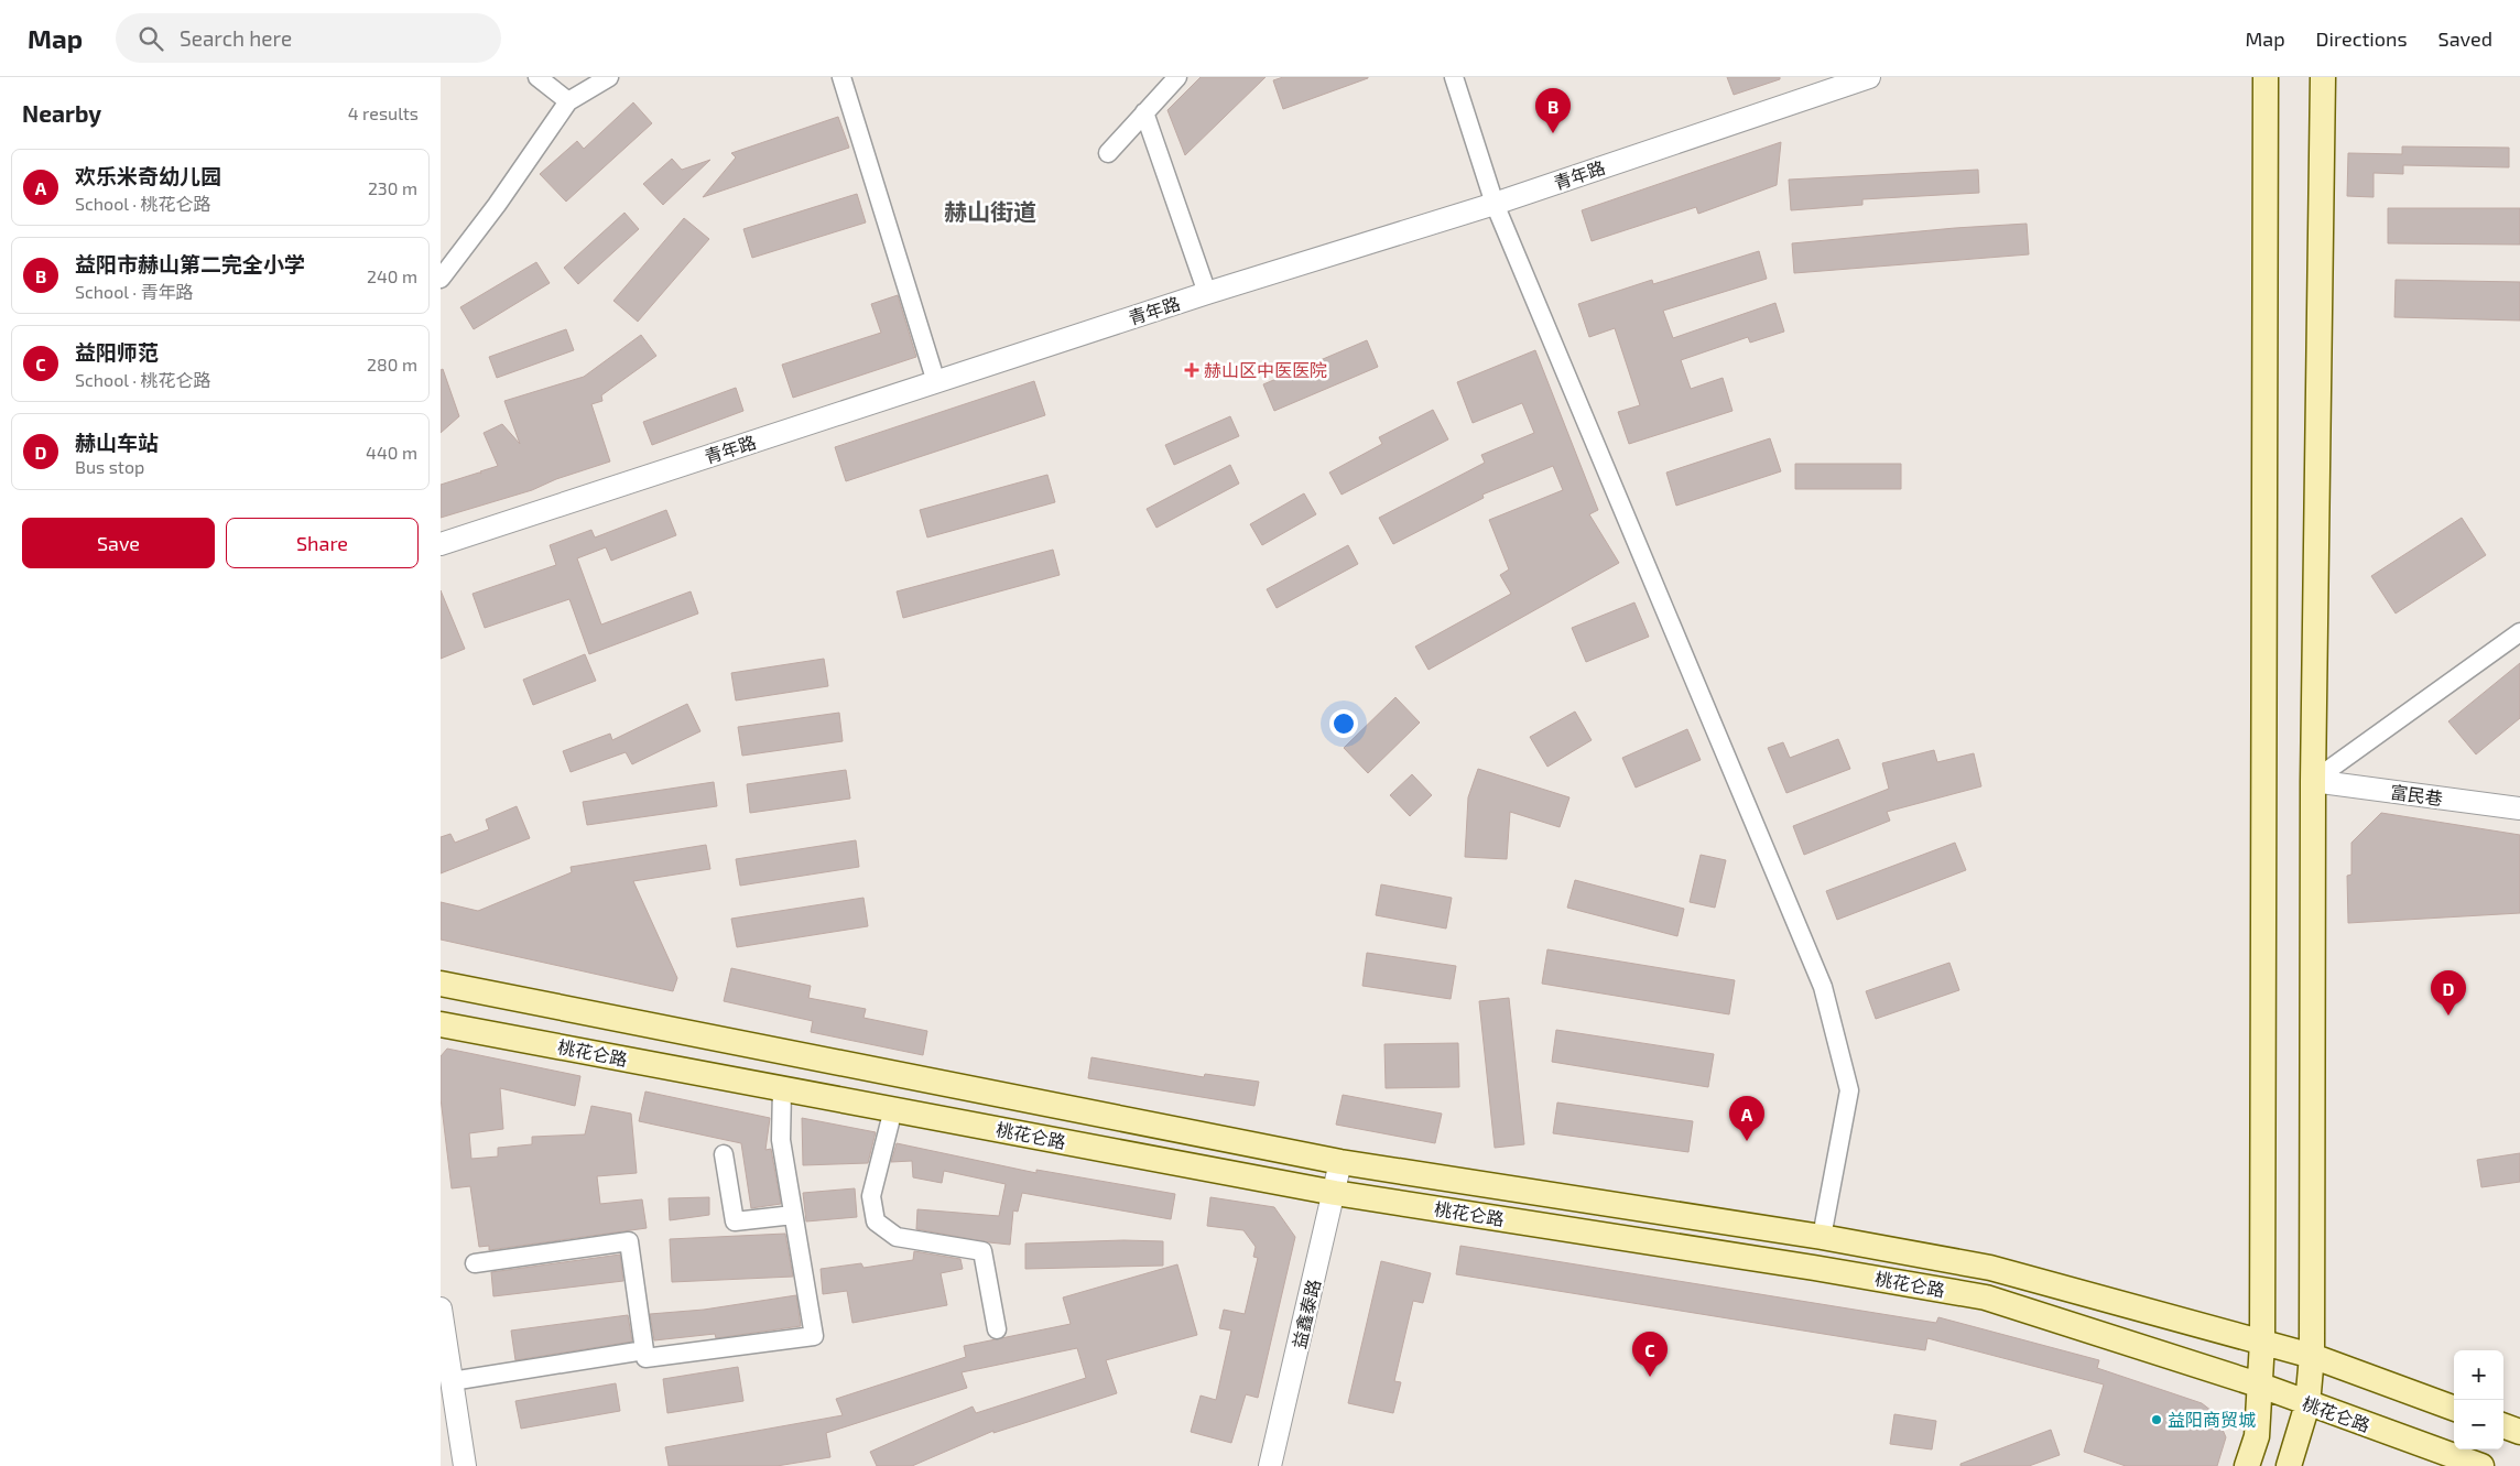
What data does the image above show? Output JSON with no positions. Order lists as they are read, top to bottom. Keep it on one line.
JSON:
{"streets":{"main road":["桃花仑路"],"street":["青年路","富民巷","益鑫泰路"]},"crossings":[["桃花仑路","益鑫泰路"]],"districts":["赫山街道"],"places":{"health":["赫山区中医医院"],"other":["益阳商贸城"]},"page":{"header":"Map","search":"Search here","nav":["Map","Directions","Saved"],"heading":["Nearby","4 results"],"pins":["B","D","A","C"],"list":[{"mark":"A","name":"欢乐米奇幼儿园","note":"School · 桃花仑路","value":"230 m"},{"mark":"B","name":"益阳市赫山第二完全小学","note":"School · 青年路","value":"240 m"},{"mark":"C","name":"益阳师范","note":"School · 桃花仑路","value":"280 m"},{"mark":"D","name":"赫山车站","note":"Bus stop","value":"440 m"}],"buttons":["Save","Share"],"map_buttons":["+","−"]}}
